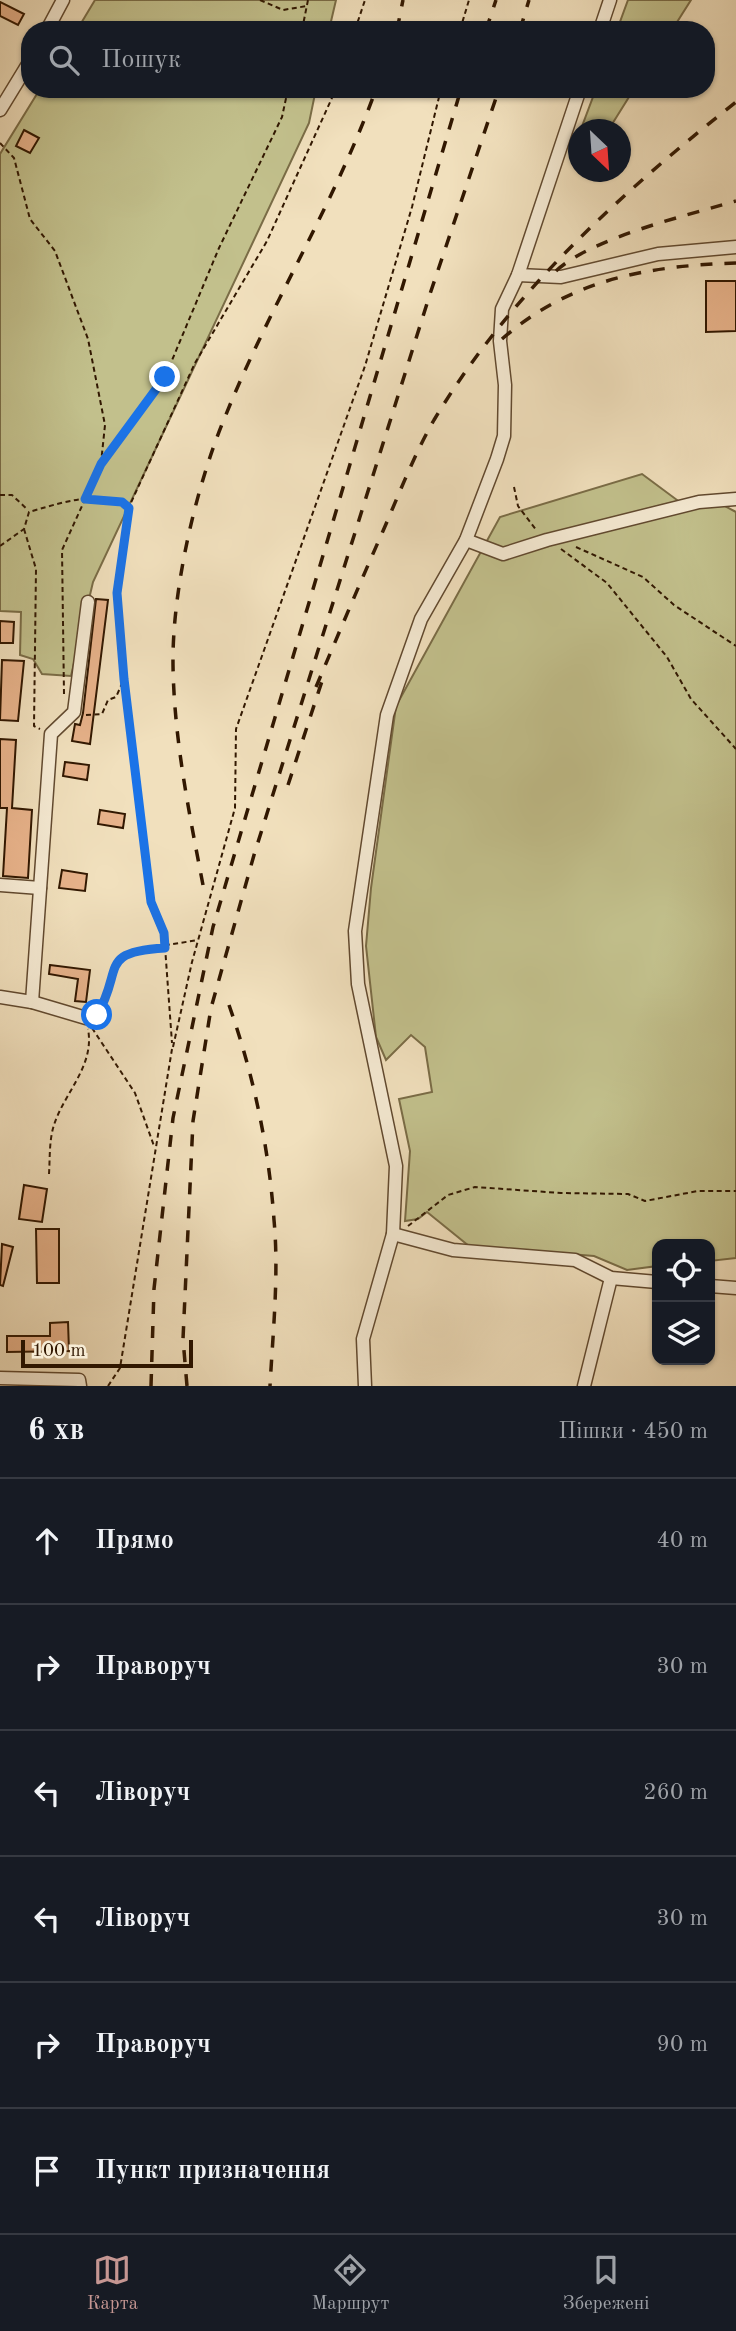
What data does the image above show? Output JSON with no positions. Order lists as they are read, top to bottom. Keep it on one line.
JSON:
{"scale_bar":"100 m","north":"bottom right","page":{"search":"Пошук","scale":"100 m","heading":["6 хв","Пішки · 450 m"],"list":[["Прямо","40 m"],["Праворуч","30 m"],["Ліворуч","260 m"],["Ліворуч","30 m"],["Праворуч","90 m"],"Пункт призначення"],"nav":["Карта","Маршрут","Збережені"]}}
